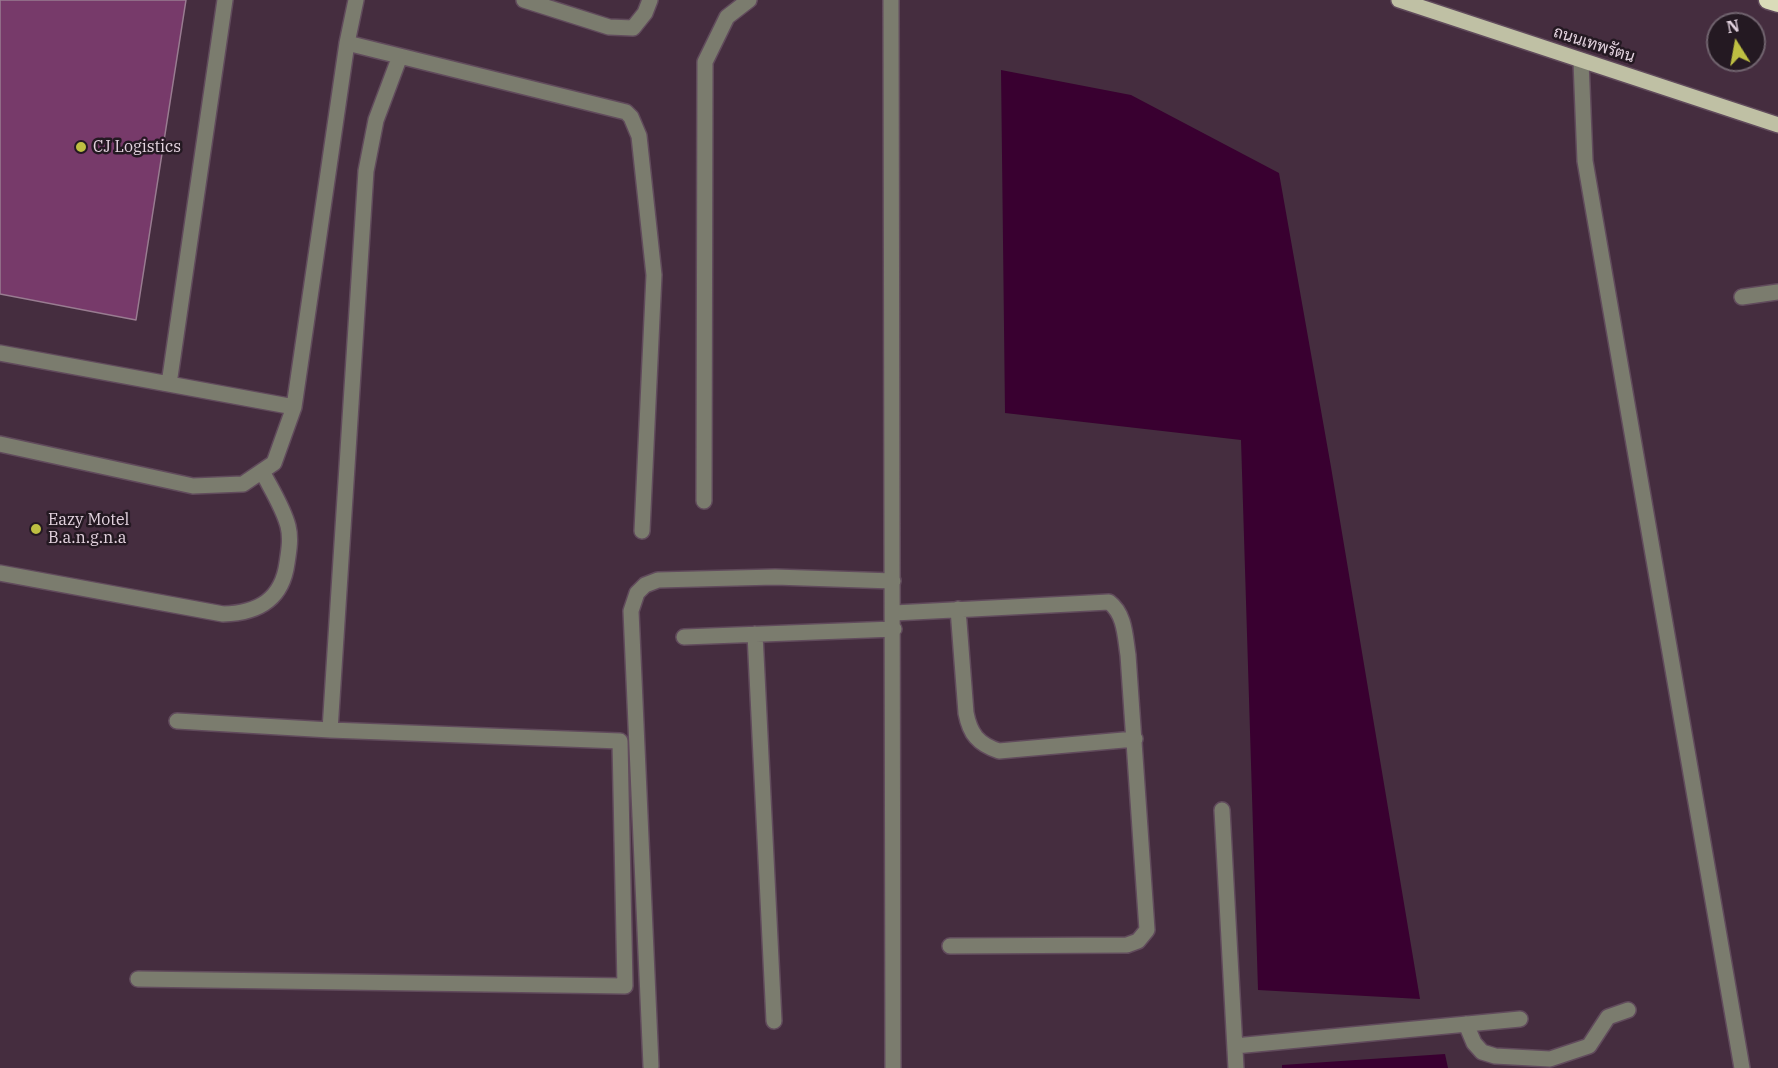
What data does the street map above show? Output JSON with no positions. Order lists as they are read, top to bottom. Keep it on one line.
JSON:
{"streets":{"main road":["ถนนเทพรัตน"]},"places":["CJ Logistics","Eazy Motel B.a.n.g.n.a"],"north":"top"}
